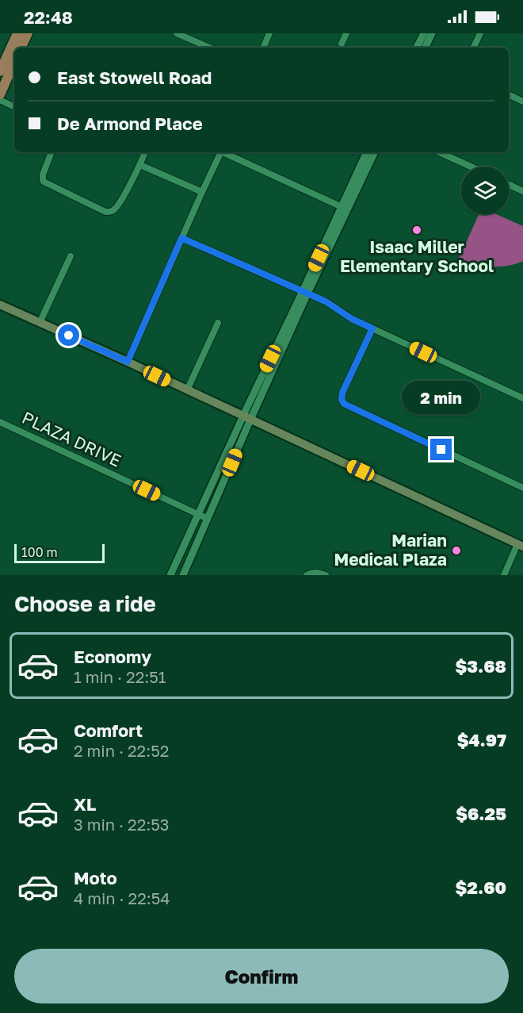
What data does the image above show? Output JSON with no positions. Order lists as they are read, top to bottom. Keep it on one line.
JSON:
{"streets":{"street":["PLAZA DRIVE"]},"places":["Isaac Miller Elementary School","Marian Medical Plaza"],"scale_bar":"100 m","page":{"status":"22:48","banner":["East Stowell Road","De Armond Place"],"bubble":"2 min","scale":"100 m","heading":"Choose a ride","list":[{"name":"Economy","note":"1 min · 22:51","value":"$3.68"},{"name":"Comfort","note":"2 min · 22:52","value":"$4.97"},{"name":"XL","note":"3 min · 22:53","value":"$6.25"},{"name":"Moto","note":"4 min · 22:54","value":"$2.60"}],"buttons":"Confirm"}}
